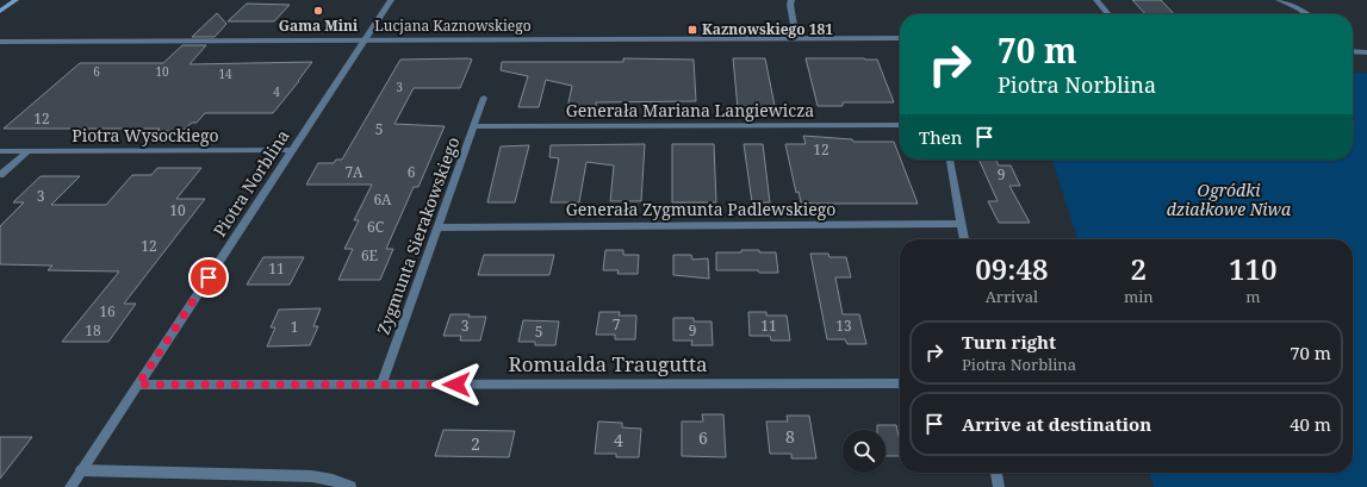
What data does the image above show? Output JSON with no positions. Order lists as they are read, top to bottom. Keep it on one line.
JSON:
{"streets":{"street":["Lucjana Kaznowskiego","Generała Mariana Langiewicza","Piotra Wysockiego","Piotra Norblina","Generała Zygmunta Padlewskiego","Zygmunta Sierakowskiego","Romualda Traugutta"]},"crossings":[["Lucjana Kaznowskiego","Piotra Norblina"],["Generała Mariana Langiewicza","Zygmunta Sierakowskiego"],["Piotra Wysockiego","Piotra Norblina"],["Piotra Norblina","Romualda Traugutta"],["Generała Zygmunta Padlewskiego","Zygmunta Sierakowskiego"],["Zygmunta Sierakowskiego","Romualda Traugutta"]],"parks":["Ogródki działkowe Niwa"],"places":{"other":["Gama Mini"],"transit":["Kaznowskiego 181"]},"house_numbers":["6","10","14","3","4","12","5","12","7A","6","9","3","6A","10","6C","12","6E","11","16","7","3","11","13","1","18","9","5","8","6","4","2"],"page":{"turn":["70 m","Piotra Norblina"],"then":"Then","eta":["09:48","Arrival","2","min","110","m"],"list":[{"name":"Turn right","note":"Piotra Norblina","value":"70 m"},{"name":"Arrive at destination","value":"40 m"}]}}
